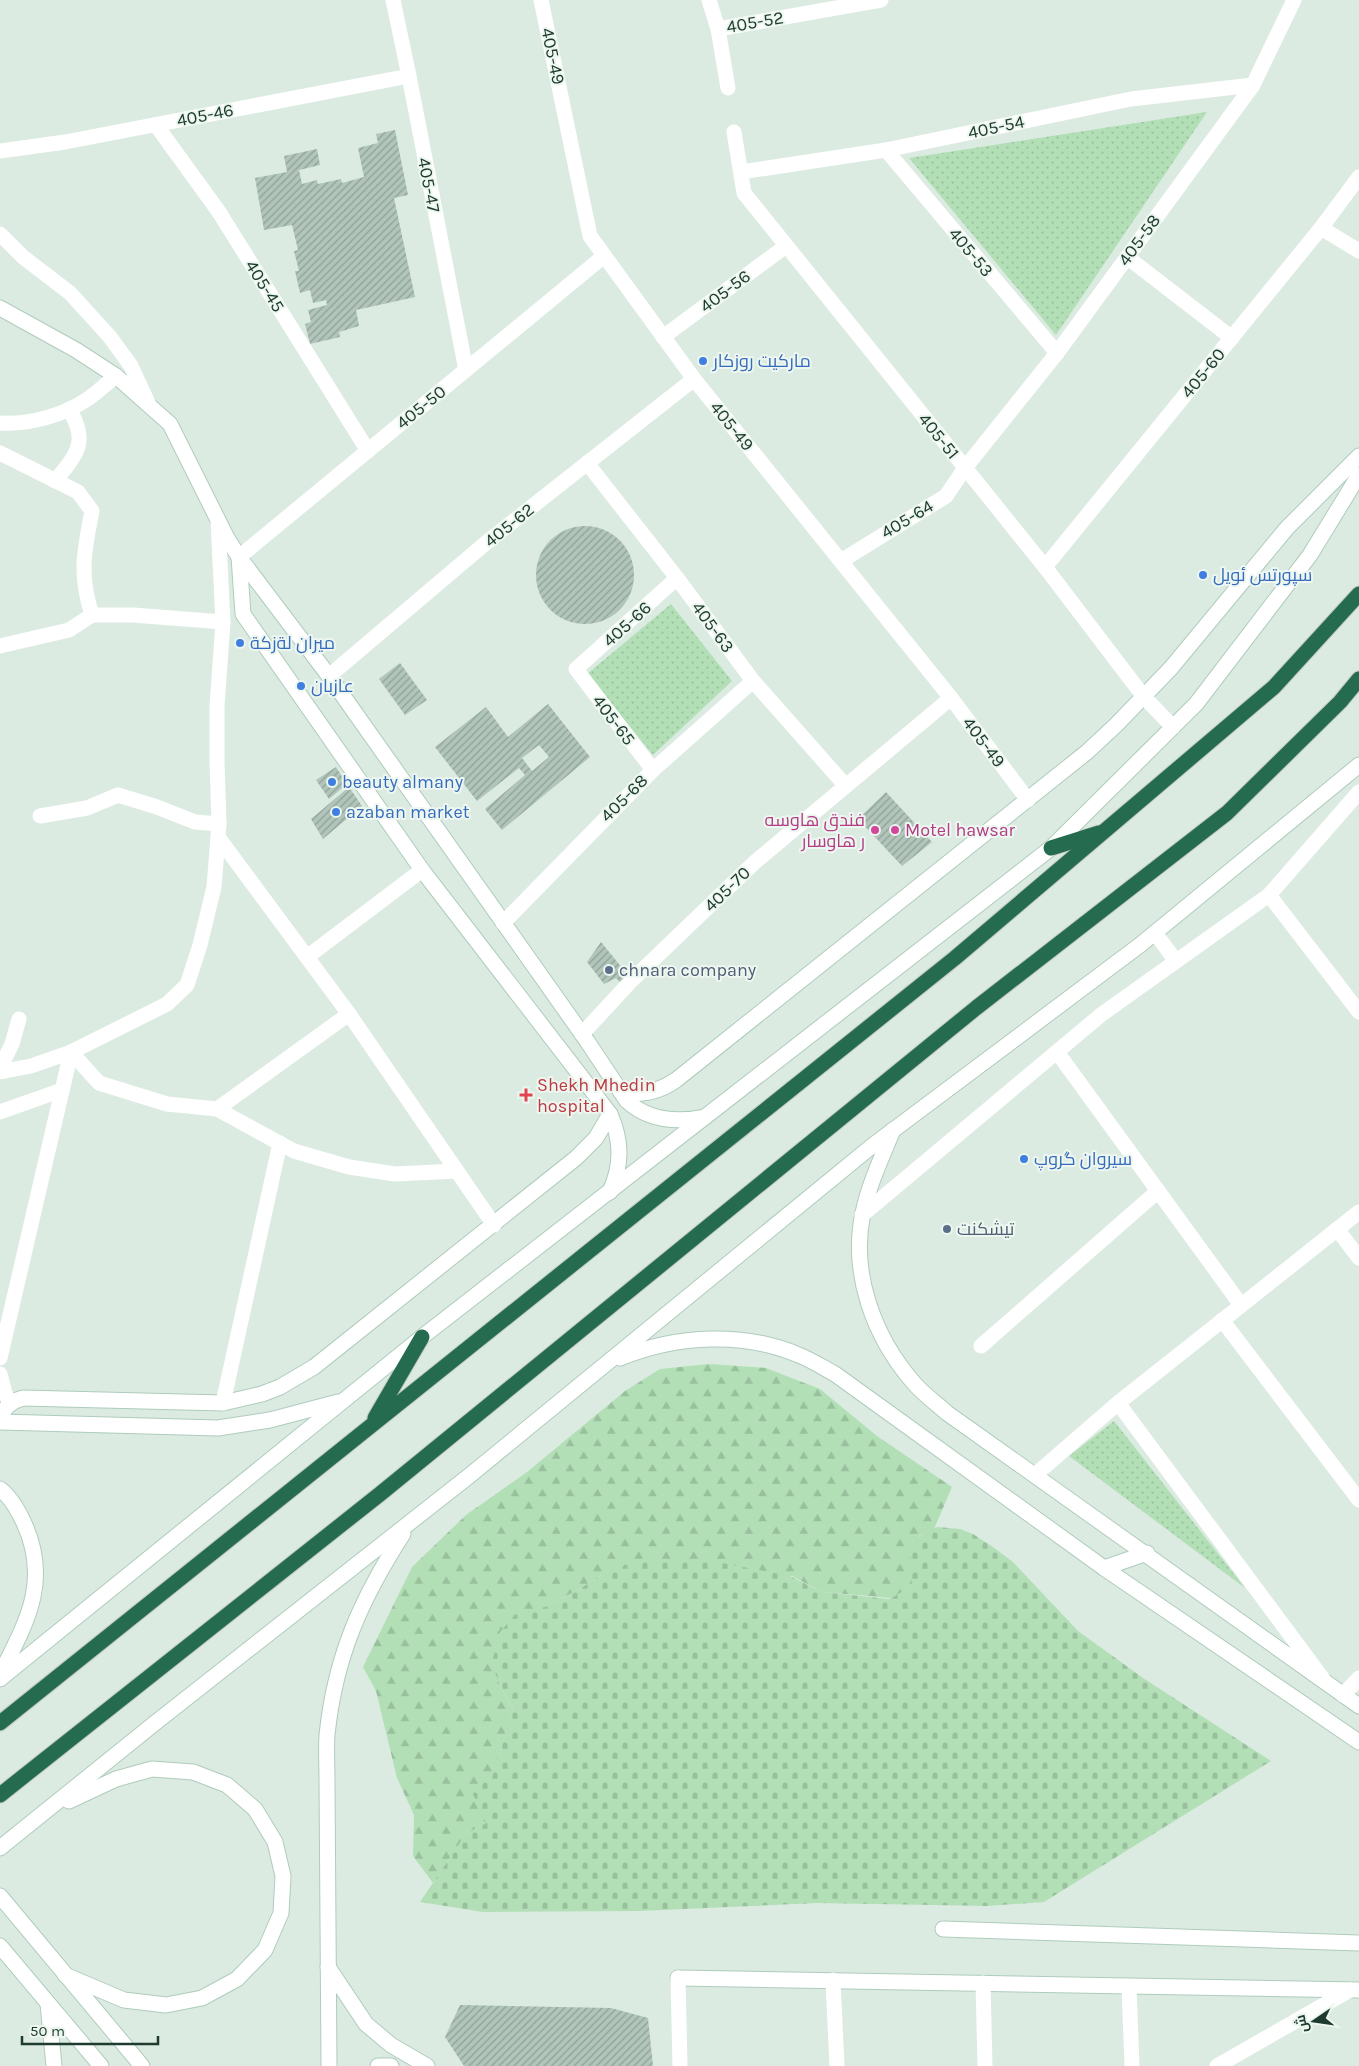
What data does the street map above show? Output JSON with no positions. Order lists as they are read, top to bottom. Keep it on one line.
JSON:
{"streets":{"street":["405-52","405-49","405-46","405-54","405-47","405-58","405-53","405-45","405-56","405-60","405-50","405-51","405-64","405-62","405-66","405-63","405-65","405-68","405-70"]},"crossings":[["405-49","405-56"],["405-49","405-50"],["405-49","405-64"],["405-49","405-62"],["405-49","405-70"],["405-46","405-47"],["405-46","405-45"],["405-54","405-58"],["405-54","405-53"],["405-54","405-51"],["405-47","405-50"],["405-58","405-53"],["405-58","405-51"],["405-58","405-64"],["405-45","405-50"],["405-56","405-51"],["405-60","405-51"],["405-51","405-64"],["405-62","405-63"],["405-66","405-63"],["405-66","405-65"],["405-63","405-68"],["405-63","405-70"],["405-65","405-68"]],"places":{"other":["ماركيت روزكار","سپورتس ئويل","ميران لةزكة","عازبان","beauty almany","azaban market","فندق هاوسه ر هاوسار","Motel hawsar","chnara company","سیروان گروپ","تيشكنت"],"health":["Shekh Mhedin hospital"]},"scale_bar":"50 m","north":"left"}
